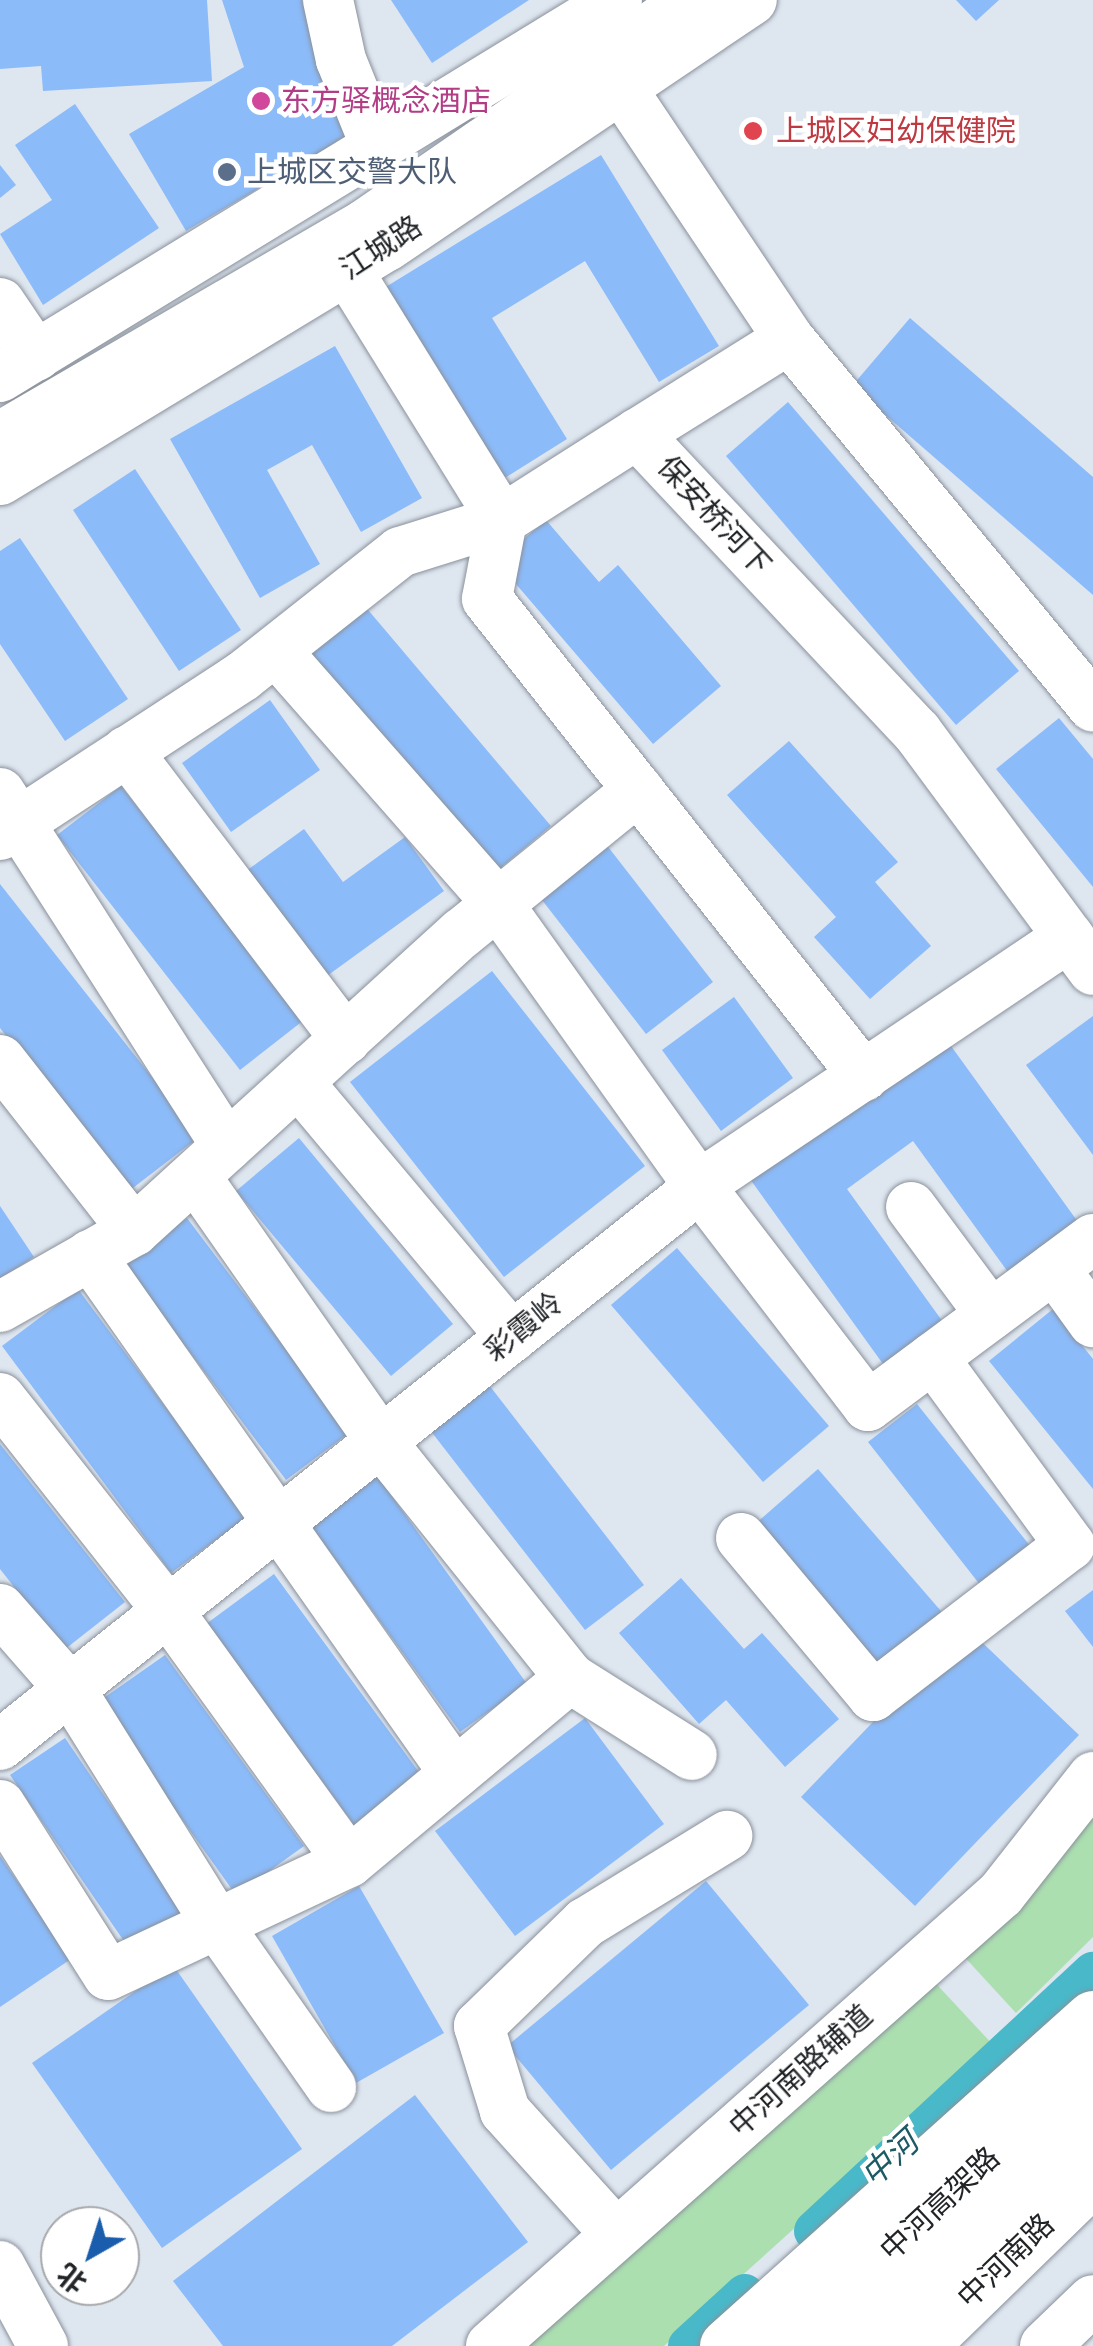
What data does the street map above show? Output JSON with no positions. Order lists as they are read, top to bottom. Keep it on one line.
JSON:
{"streets":{"main road":["江城路","中河高架路","中河南路"],"street":["保安桥河下","彩霞岭","中河南路辅道"]},"crossings":[["保安桥河下","彩霞岭"]],"water":["中河"],"places":["东方驿概念酒店","上城区妇幼保健院","上城区交警大队"],"north":"bottom left"}
